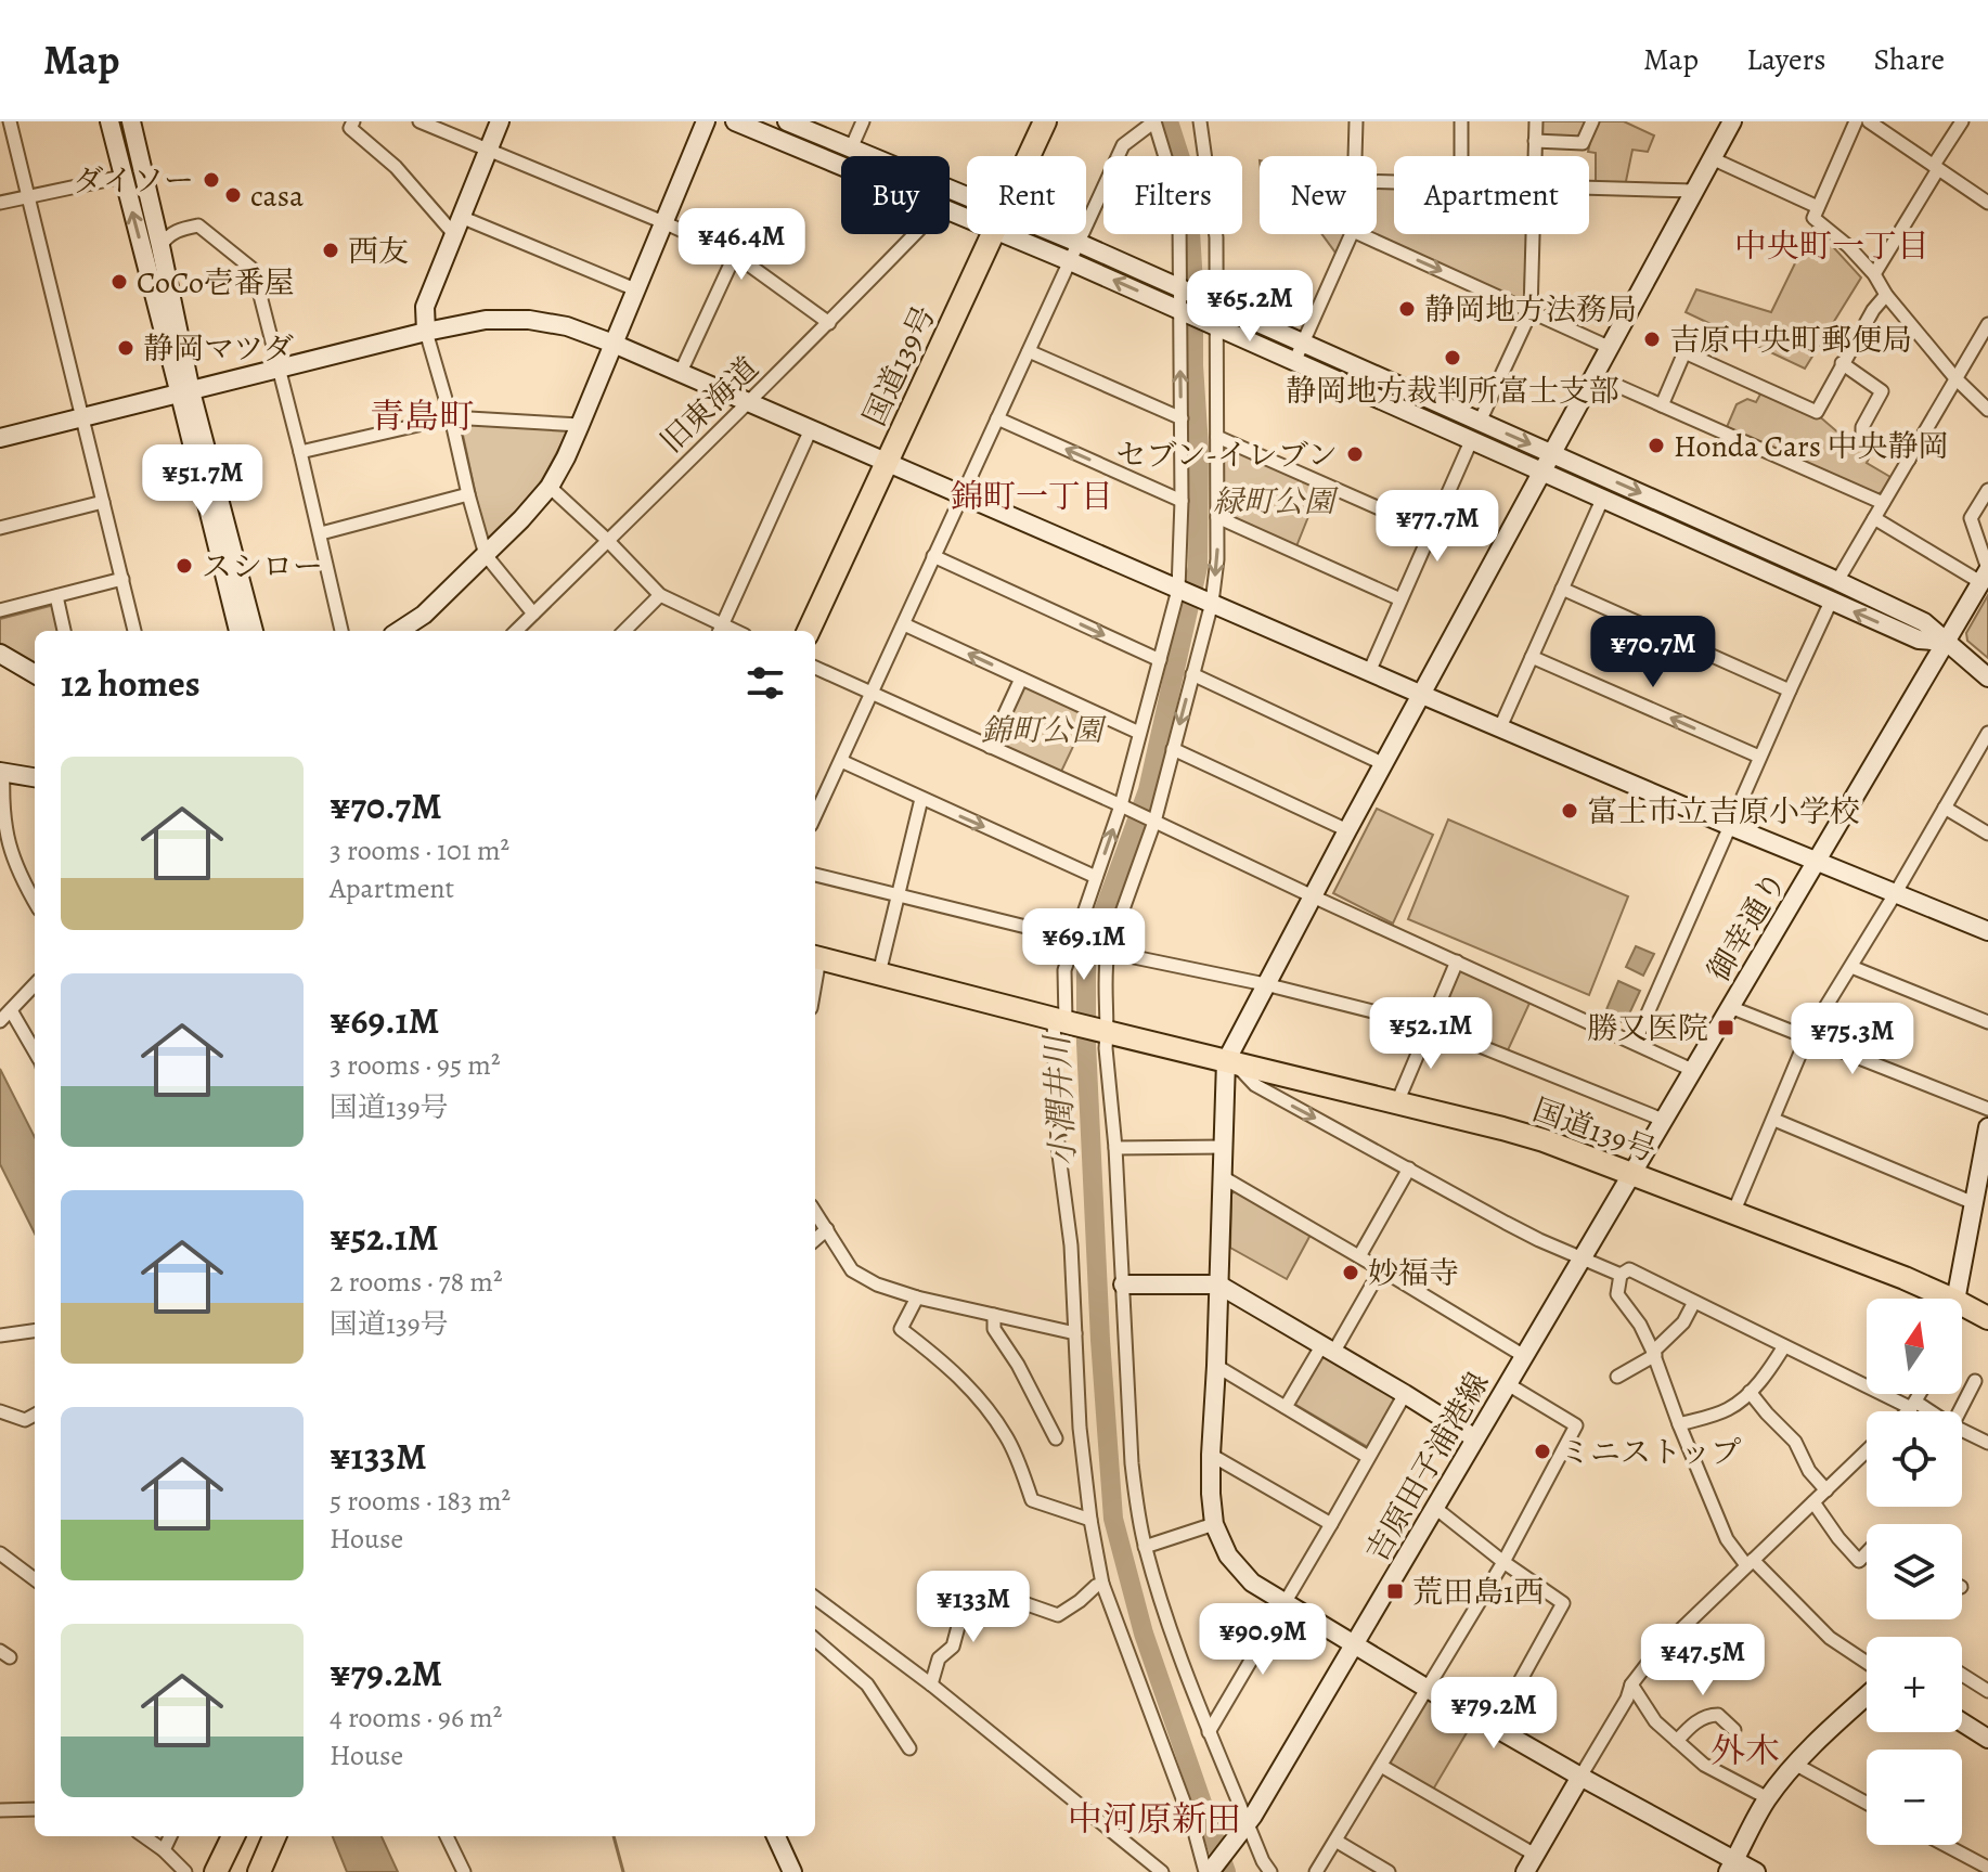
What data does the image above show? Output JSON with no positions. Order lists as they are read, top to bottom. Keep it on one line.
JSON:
{"streets":{"highway":["国道139号"],"street":["旧東海道","御幸通り","吉原田子浦港線"]},"crossings":[["国道139号","御幸通り"],["国道139号","吉原田子浦港線"],["御幸通り","吉原田子浦港線"]],"districts":["中央町一丁目","青島町","錦町一丁目","外木","中河原新田"],"water":["小潤井川"],"parks":["緑町公園","錦町公園"],"places":{"other":["ダイソー","casa","西友","CoCo壱番屋","静岡地方法務局","吉原中央町郵便局","静岡マツダ","静岡地方裁判所富士支部","Honda Cars 中央静岡","セブン-イレブン","スシロー","富士市立吉原小学校","妙福寺","ミニストップ"],"transit":["勝又医院","荒田島1西"]},"north":"top","page":{"header":"Map","nav":["Map","Layers","Share"],"chip":["Buy","Rent","Filters","New","Apartment"],"price":["¥46.4M","¥65.2M","¥51.7M","¥77.7M","¥70.7M","¥69.1M","¥52.1M","¥75.3M","¥133M","¥90.9M","¥47.5M","¥79.2M"],"heading":"12 homes","list":[{"name":"¥70.7M","note":"3 rooms · 101 m² · Apartment"},{"name":"¥69.1M","note":"3 rooms · 95 m² · 国道139号"},{"name":"¥52.1M","note":"2 rooms · 78 m² · 国道139号"},{"name":"¥133M","note":"5 rooms · 183 m² · House"},{"name":"¥79.2M","note":"4 rooms · 96 m² · House"}],"map_buttons":["+","−"]}}
